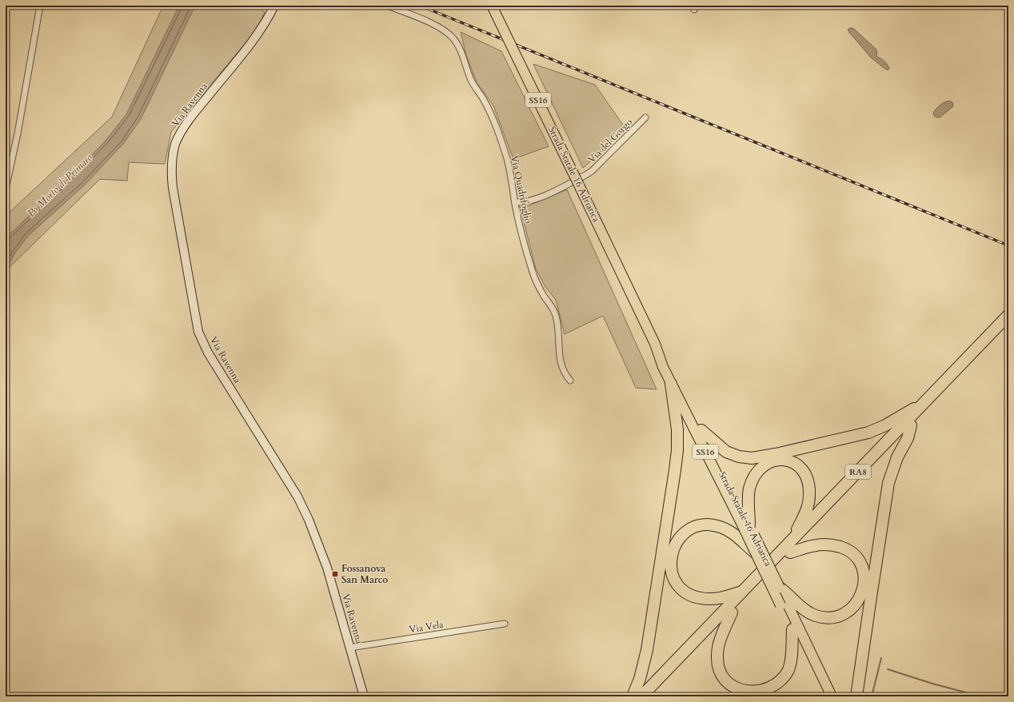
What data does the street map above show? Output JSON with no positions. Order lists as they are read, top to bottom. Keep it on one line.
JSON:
{"streets":{"highway":["RA8"],"main road":["SS16","Via Ravenna","Strada Statale 16 Adriatica"],"street":["Via del Gorgo","Via Quadrifoglio","Via Vela"]},"crossings":[["Via Ravenna","Via Vela"],["Via del Gorgo","Via Quadrifoglio"]],"water":["Po Morto di Primaro"],"places":{"transit":["Fossanova San Marco"]}}
